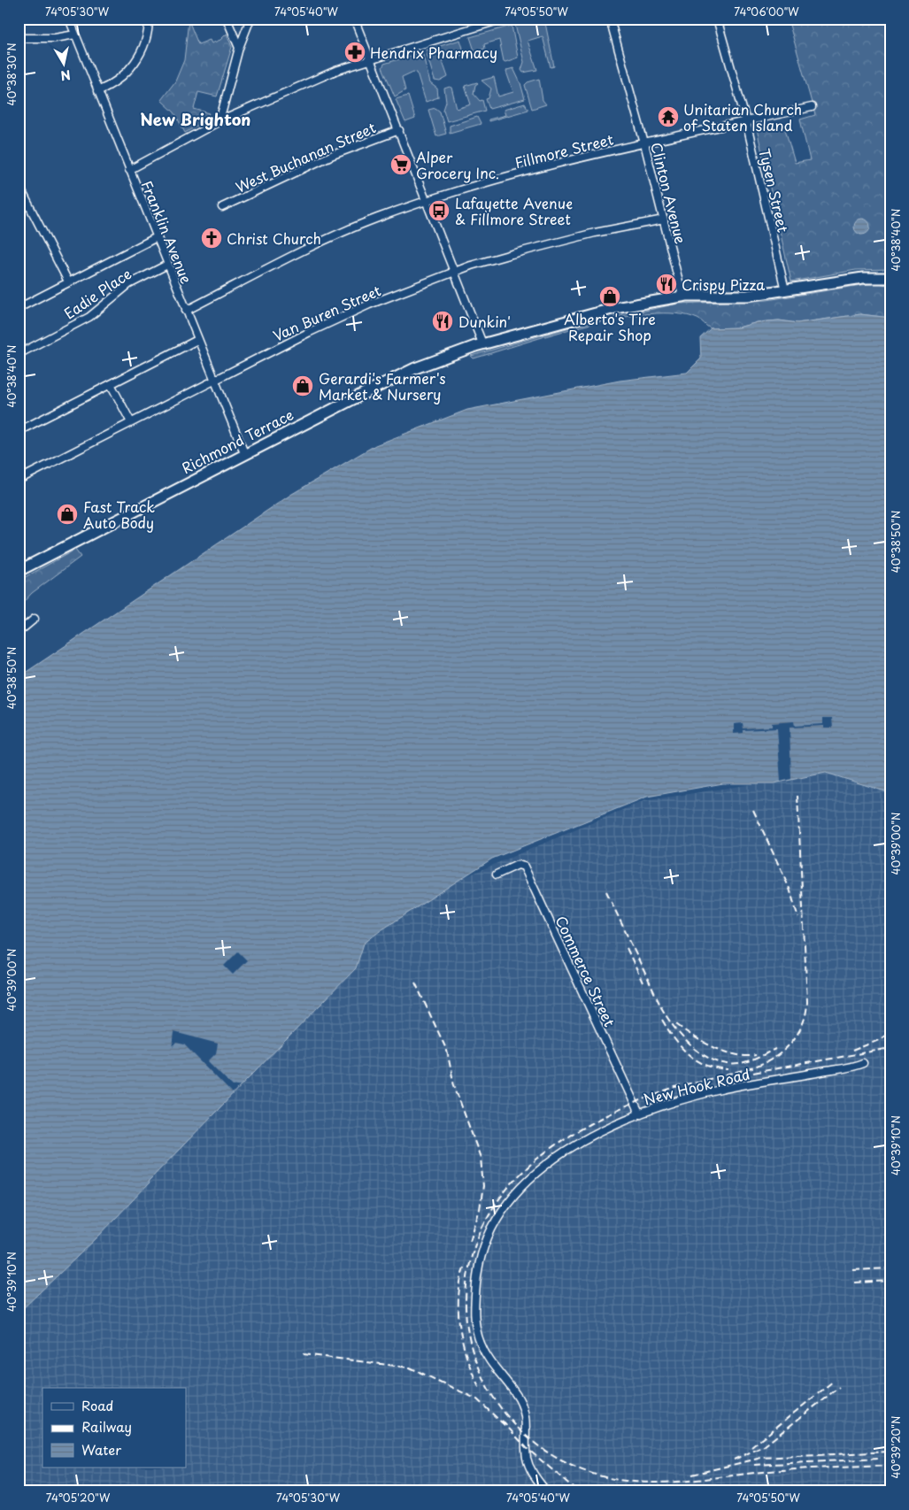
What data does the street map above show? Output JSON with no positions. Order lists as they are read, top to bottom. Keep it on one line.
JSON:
{"streets":{"main road":["Richmond Terrace"],"street":["Fillmore Street","West Buchanan Street","Tysen Street","Clinton Avenue","Franklin Avenue","Eadie Place","Van Buren Street","Commerce Street","New Hook Road"]},"crossings":[["Fillmore Street","Tysen Street"],["Fillmore Street","Clinton Avenue"],["Fillmore Street","Franklin Avenue"],["Tysen Street","Richmond Terrace"],["Clinton Avenue","Van Buren Street"],["Clinton Avenue","Richmond Terrace"],["Franklin Avenue","Eadie Place"],["Franklin Avenue","Van Buren Street"],["Franklin Avenue","Richmond Terrace"],["Commerce Street","New Hook Road"]],"districts":["New Brighton"],"places":{"pharmacy":["Hendrix Pharmacy"],"temple":["Unitarian Church of Staten Island"],"supermarket":["Alper Grocery Inc."],"bus stop":["Lafayette Avenue & Fillmore Street"],"church":["Christ Church"],"restaurant":["Crispy Pizza","Dunkin'"],"shop":["Alberto's Tire Repair Shop","Gerardi's Farmer's Market & Nursery","Fast Track Auto Body"]},"legend":["Road","Railway","Water"],"north":"bottom","coordinates":["74°05'30\"W","74°05'40\"W","74°05'50\"W","74°06'00\"W","40°38'30\"N","40°38'40\"N","40°38'50\"N","40°39'00\"N","40°39'10\"N","40°39'20\"N","74°05'20\"W"]}
